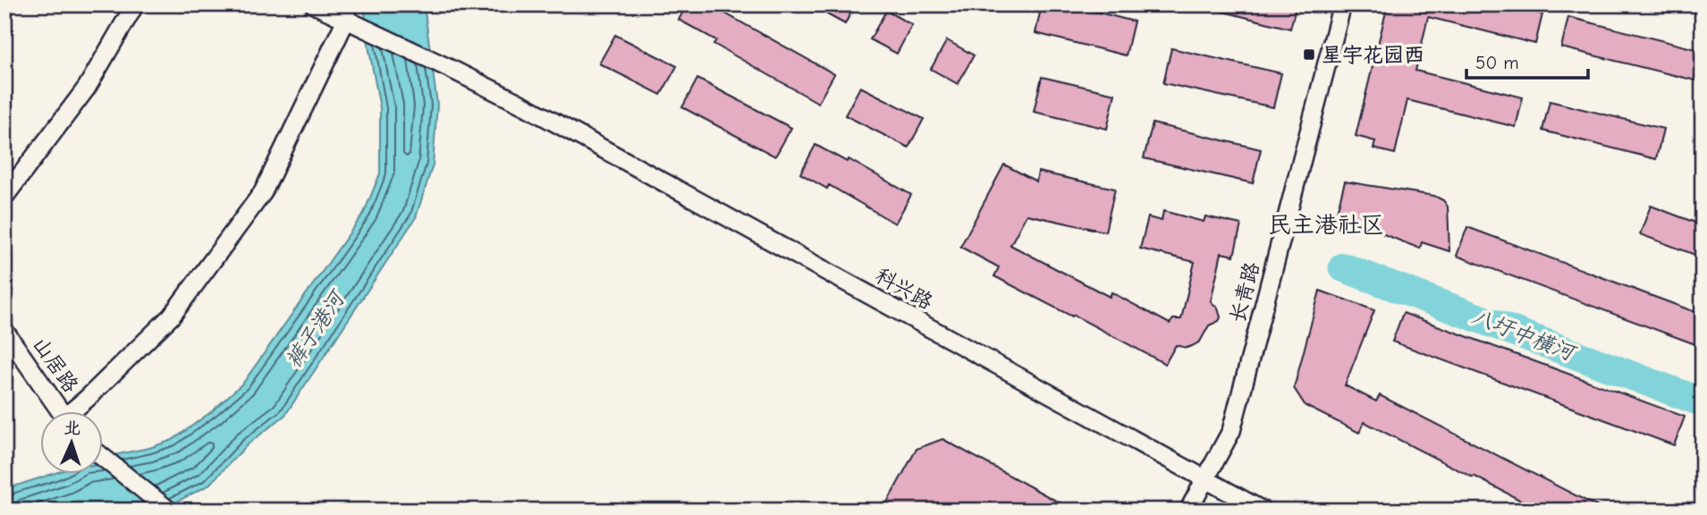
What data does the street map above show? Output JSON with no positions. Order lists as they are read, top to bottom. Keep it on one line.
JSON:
{"streets":{"street":["科兴路","长青路","山居路"]},"crossings":[["科兴路","长青路"]],"districts":["民主港社区"],"water":["裤子港河","八圩中横河"],"places":{"transit":["星宇花园西"]},"scale_bar":"50 m","north":"top"}
